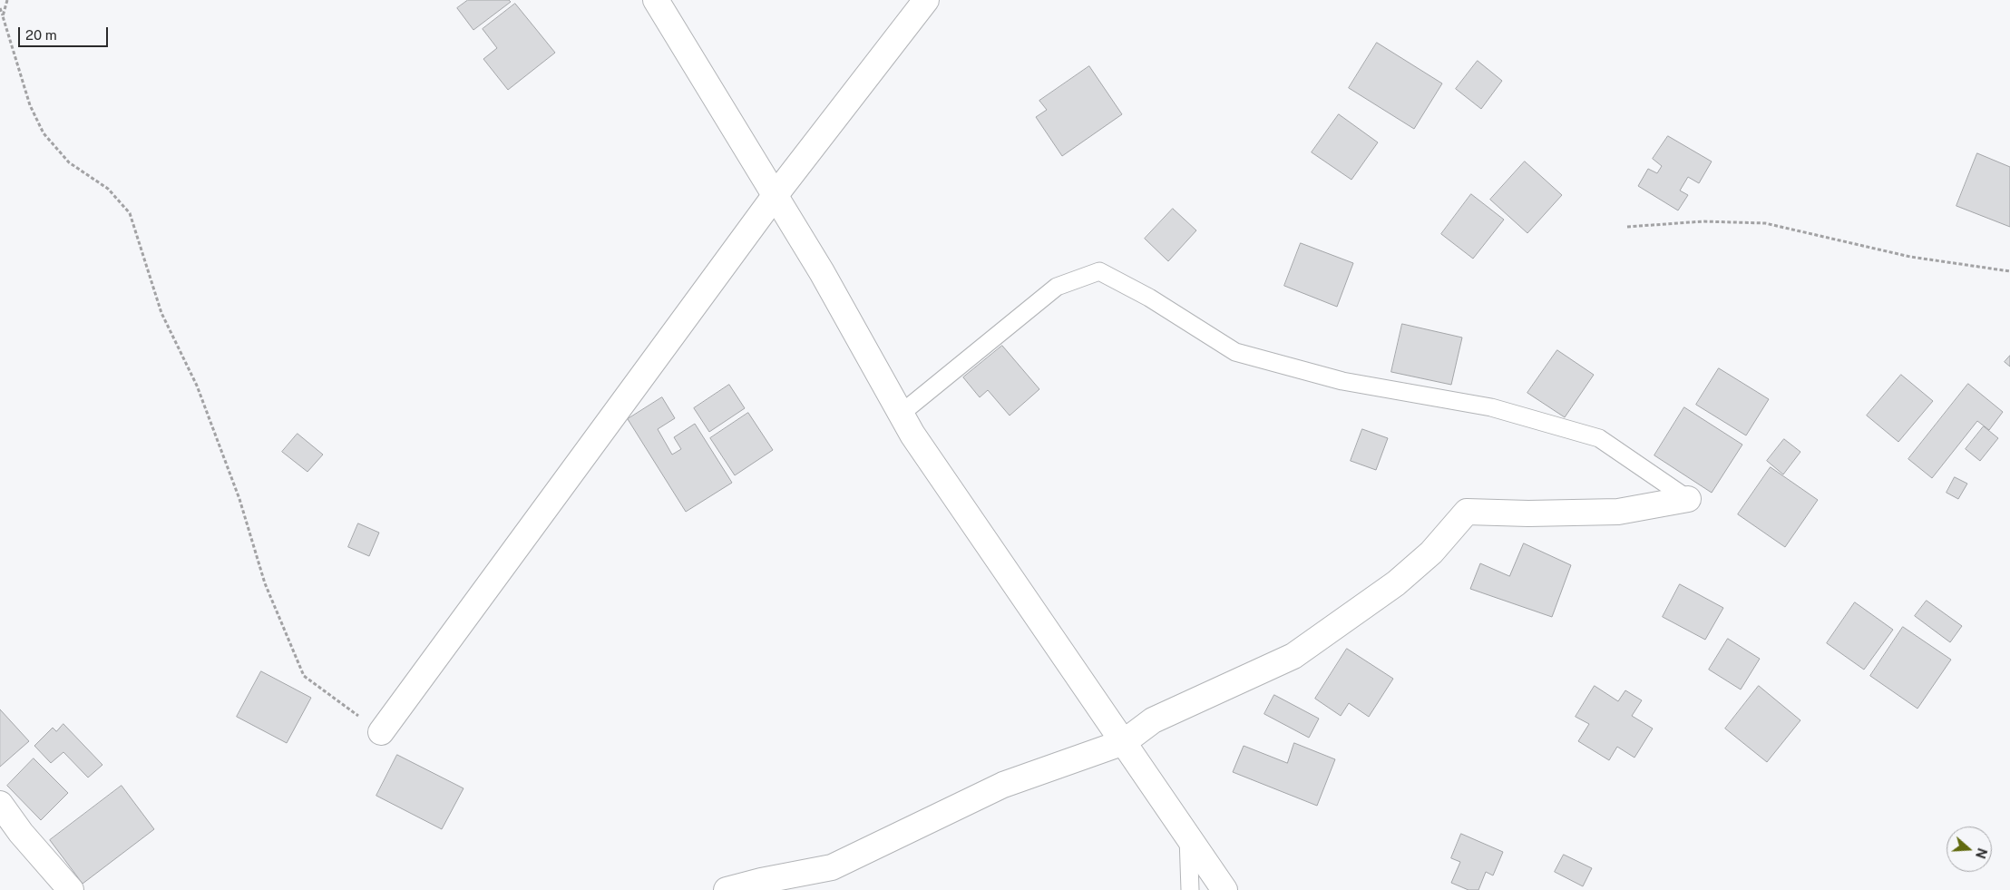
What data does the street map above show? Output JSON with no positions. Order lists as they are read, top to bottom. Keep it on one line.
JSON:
{"scale_bar":"20 m","north":"right"}
